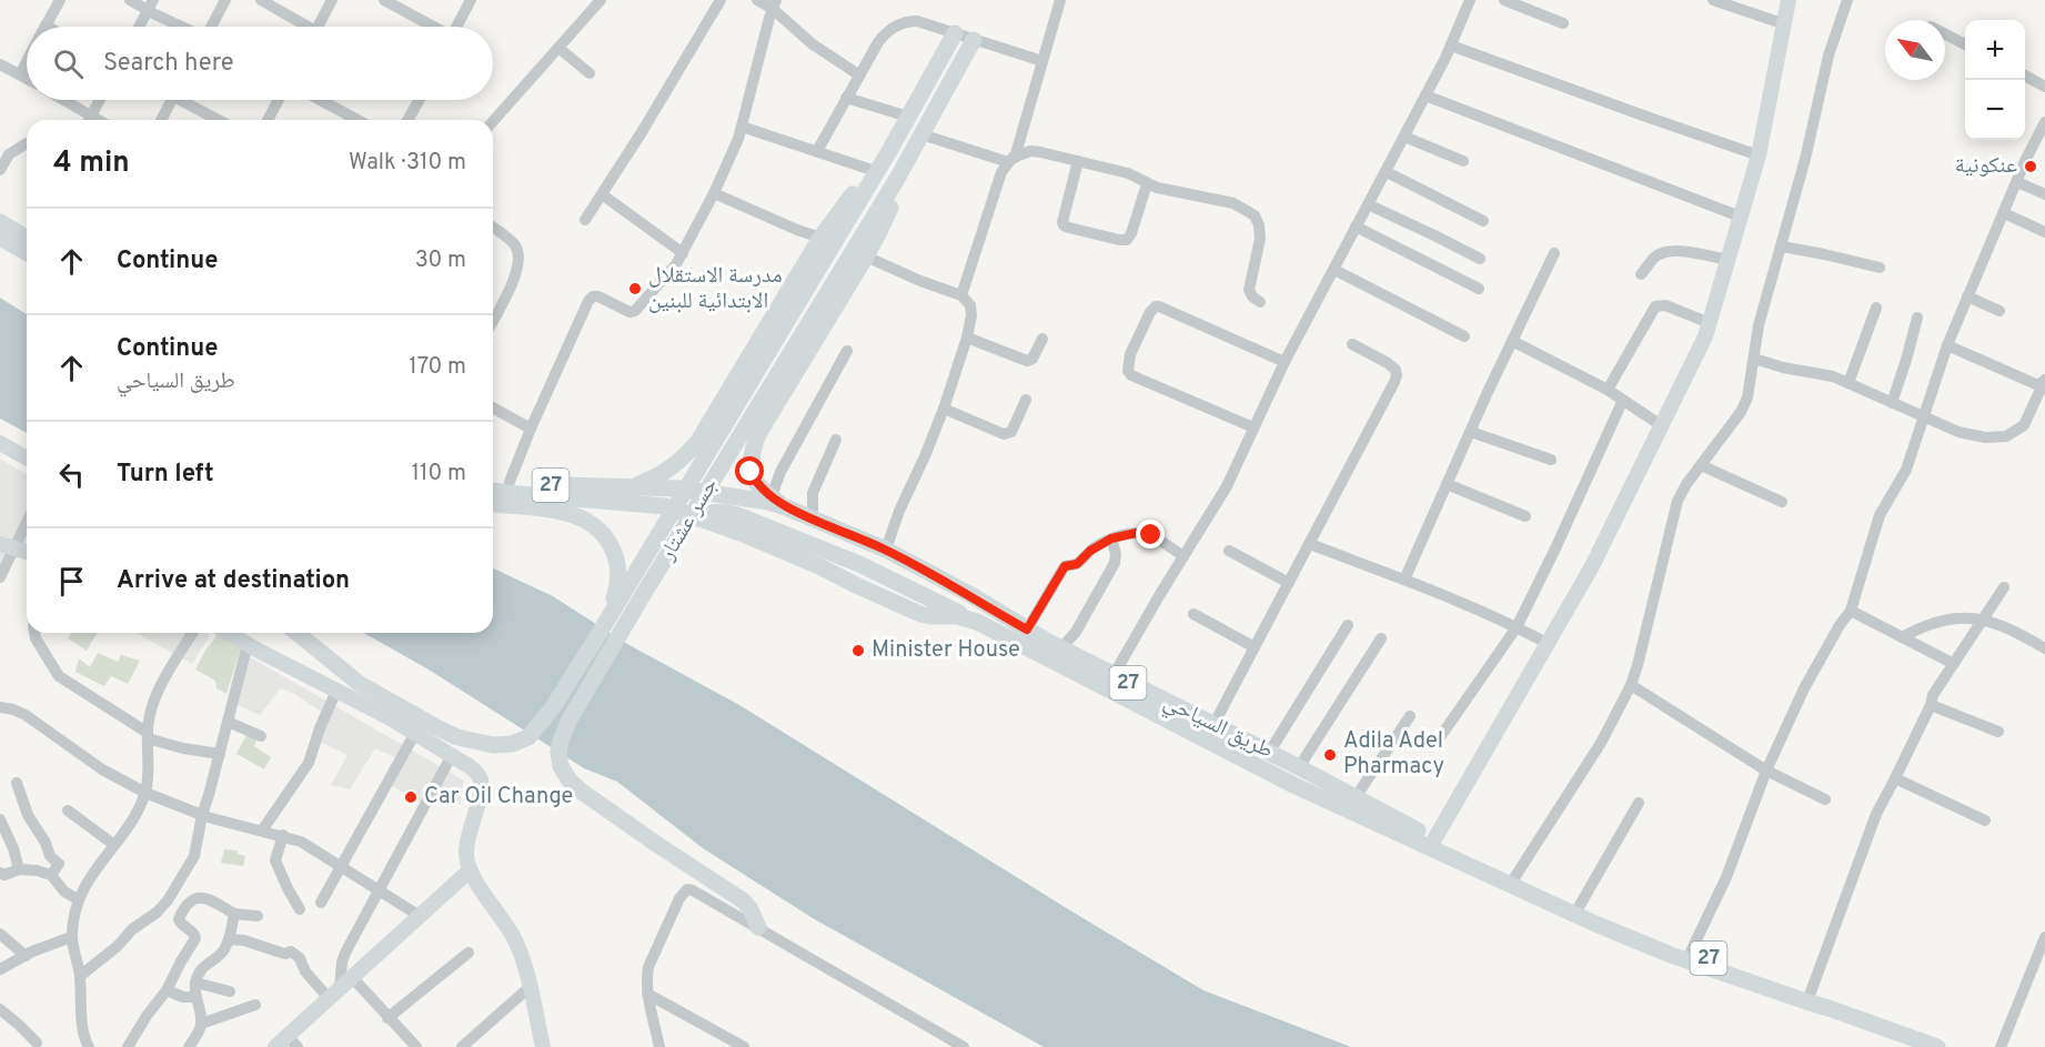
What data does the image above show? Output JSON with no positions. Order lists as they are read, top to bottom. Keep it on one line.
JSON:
{"streets":{"main road":["27","جسر عشتار","طريق السياحي"]},"crossings":[["27","طريق السياحي"]],"places":["عنكونية","مدرسة الاستقلال الابتدائية للبنين","Minister House","Adila Adel Pharmacy","Car Oil Change"],"north":"top left","page":{"map_buttons":["+","−"],"search":"Search here","heading":["4 min","Walk · 310 m"],"list":[["Continue","30 m"],["Continue","طريق السياحي","170 m"],["Turn left","110 m"],"Arrive at destination"]}}
